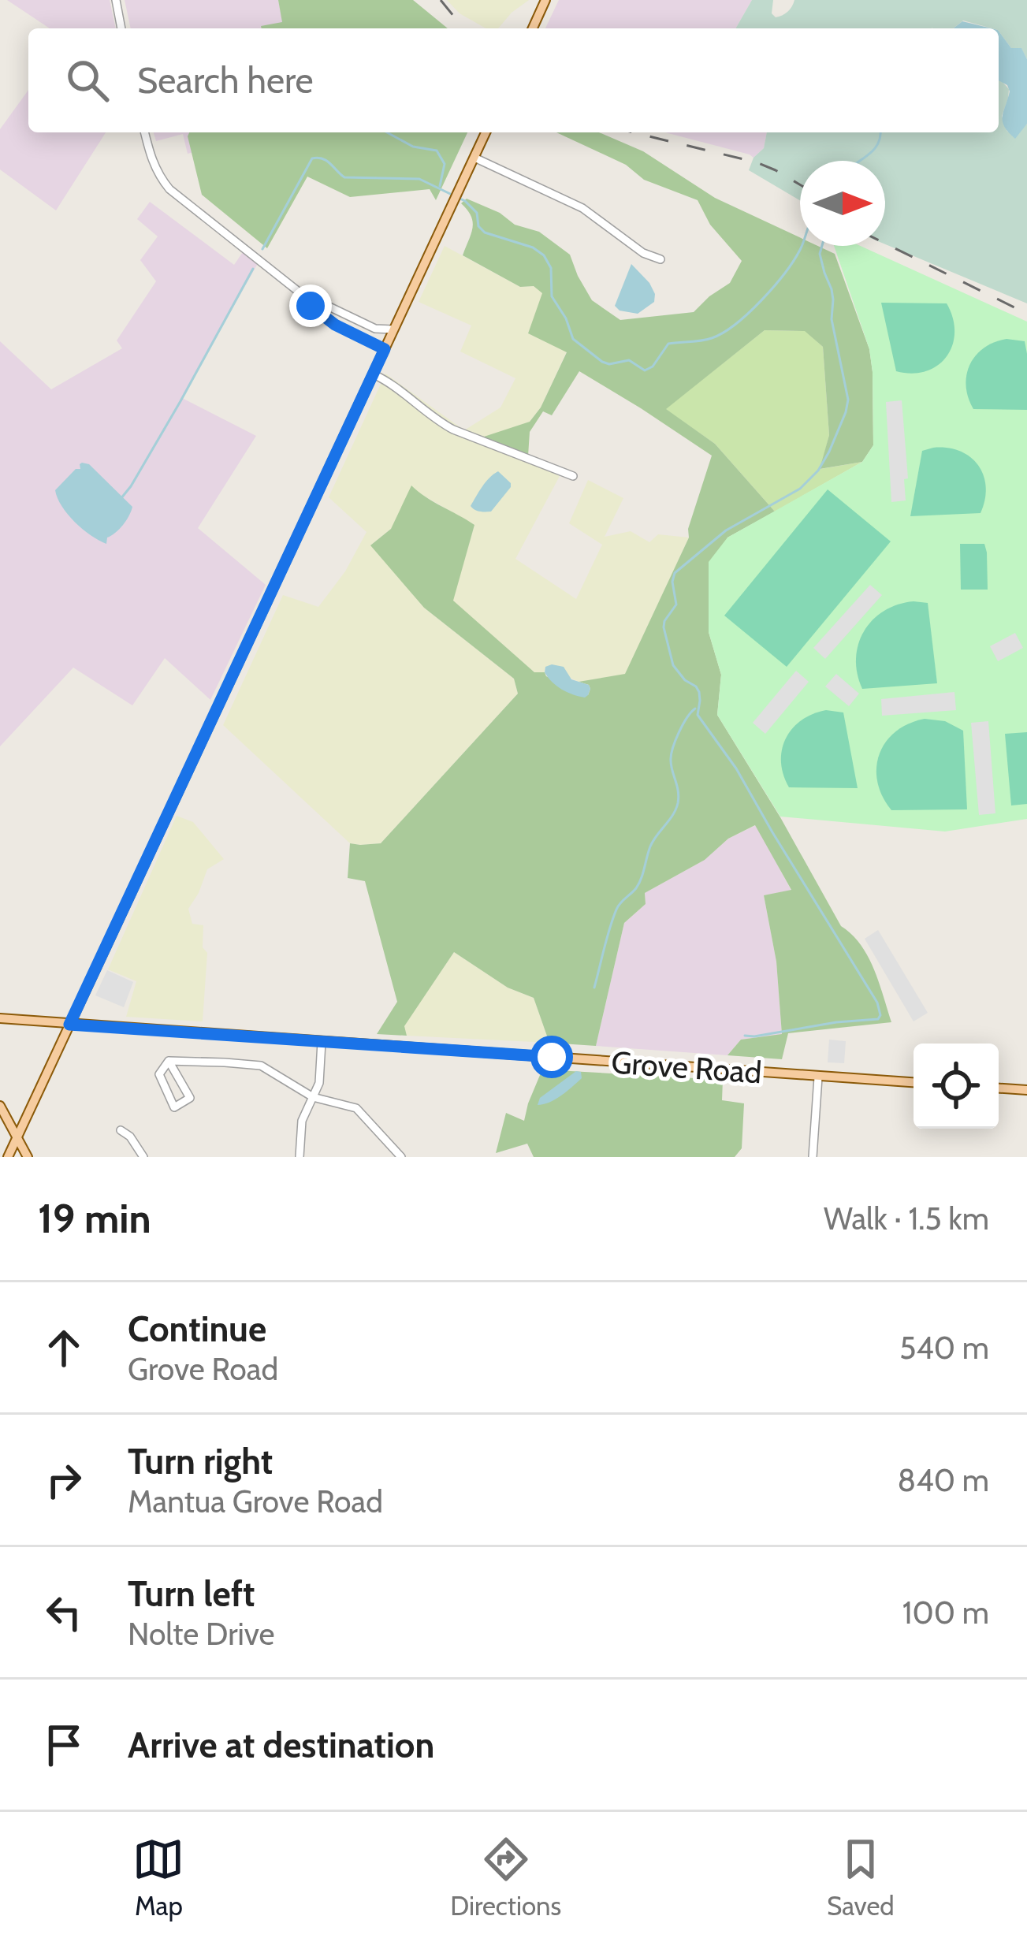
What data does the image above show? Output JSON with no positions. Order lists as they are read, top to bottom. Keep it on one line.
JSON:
{"streets":{"main road":["Grove Road"]},"north":"right","page":{"search":"Search here","heading":["19 min","Walk · 1.5 km"],"list":[["Continue","Grove Road","540 m"],["Turn right","Mantua Grove Road","840 m"],["Turn left","Nolte Drive","100 m"],"Arrive at destination"],"nav":["Map","Directions","Saved"]}}
